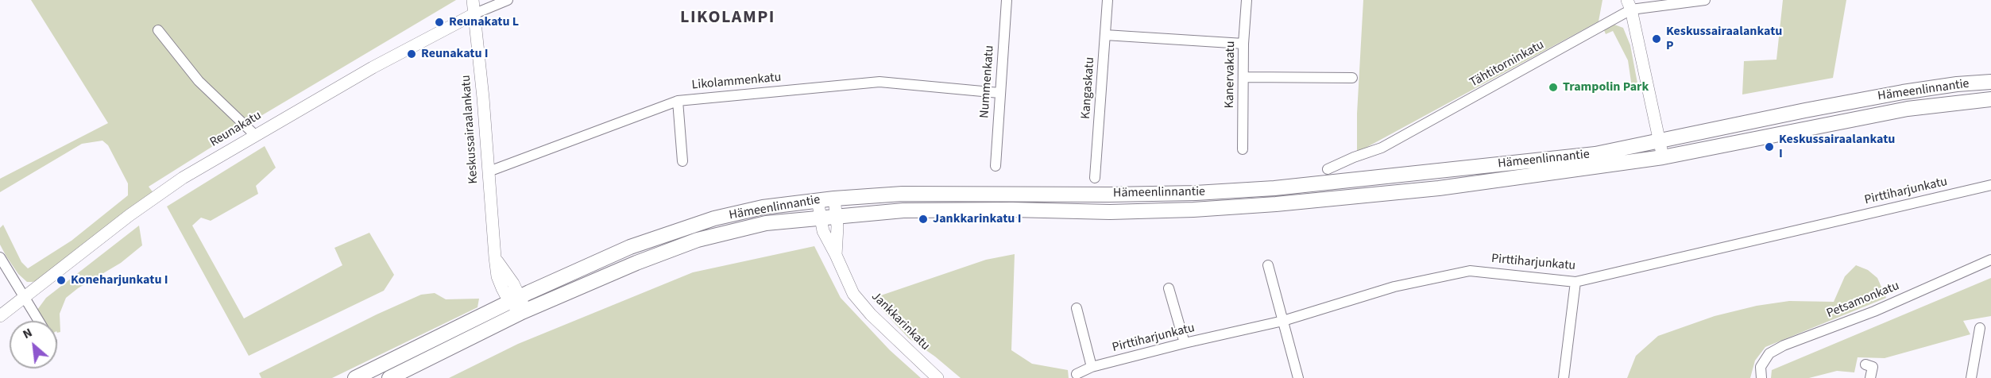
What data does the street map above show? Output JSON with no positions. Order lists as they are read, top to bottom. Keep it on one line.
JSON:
{"streets":{"main road":["Hämeenlinnantie"],"street":["Tähtitorninkatu","Kanervakatu","Likolammenkatu","Nummenkatu","Kangaskatu","Reunakatu","Keskussairaalankatu","Pirttiharjunkatu","Petsamonkatu","Jankkarinkatu"]},"crossings":[["Likolammenkatu","Nummenkatu"],["Likolammenkatu","Keskussairaalankatu"],["Hämeenlinnantie","Keskussairaalankatu"],["Hämeenlinnantie","Jankkarinkatu"],["Reunakatu","Keskussairaalankatu"]],"districts":["LIKOLAMPI"],"places":["Reunakatu L","Keskussairaalankatu P","Reunakatu I","Trampolin Park","Keskussairaalankatu I","Jankkarinkatu I","Koneharjunkatu I"],"north":"top left"}
